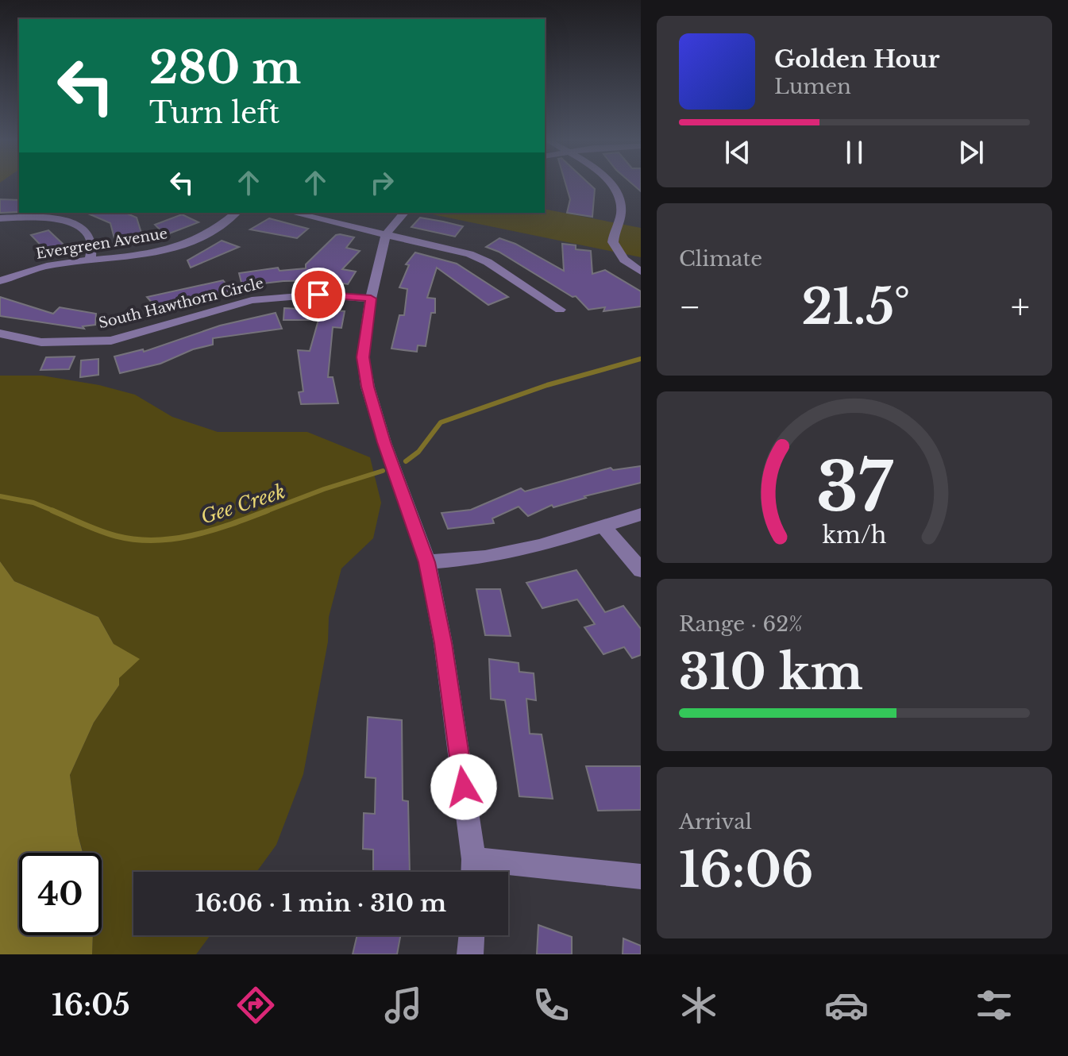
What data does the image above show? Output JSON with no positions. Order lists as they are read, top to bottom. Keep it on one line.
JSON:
{"streets":{"street":["Evergreen Avenue","South Hawthorn Circle"]},"water":["Gee Creek"],"page":{"turn":["280 m","Turn left"],"song":["Golden Hour","Lumen"],"tile":["Climate",["Range · 62%","310 km"],["Arrival","16:06"]],"heat":["−","21.5°","+"],"limit":"40","trip":"16:06 · 1 min · 310 m","tabs":"16:05","gauge":["37","km/h"]}}
